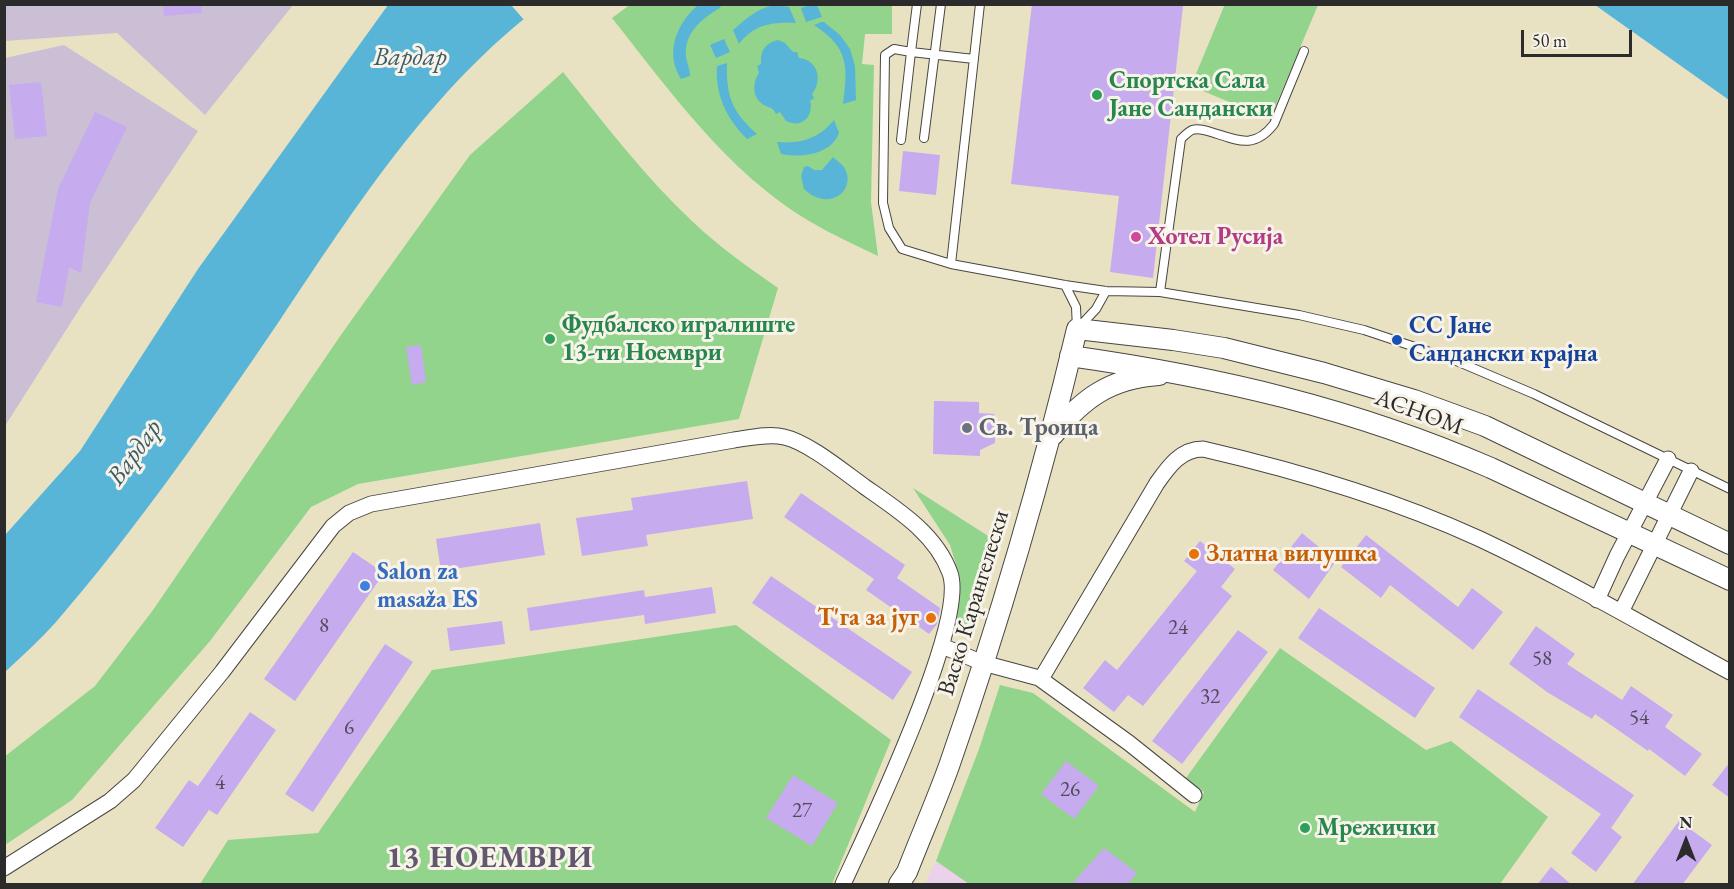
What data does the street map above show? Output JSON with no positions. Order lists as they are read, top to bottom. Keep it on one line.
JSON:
{"streets":{"street":["АСНОМ","Васко Карангелески"]},"crossings":[["АСНОМ","Васко Карангелески"]],"districts":["13 НОЕМВРИ"],"water":["Вардар"],"places":["Спортска Сала Јане Сандански","Хотел Русија","Фудбалско игралиште 13-ти Ноември","СС Јане Сандански крајна","Св. Троица","Златна вилушка","Salon za masaža ES","Т'га за југ","Мрежички"],"house_numbers":["8","24","58","32","54","6","4","26","27"],"scale_bar":"50 m","north":"top"}
